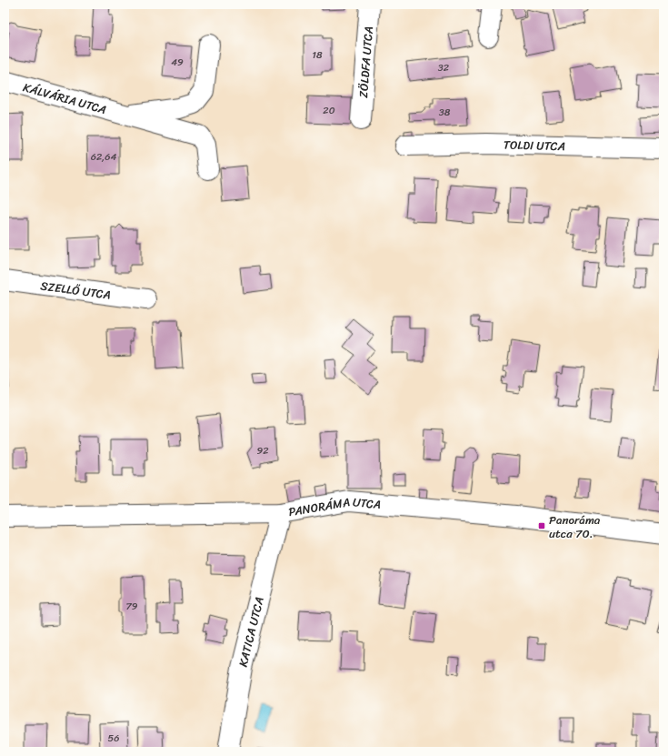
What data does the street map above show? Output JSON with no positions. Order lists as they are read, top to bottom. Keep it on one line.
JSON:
{"streets":{"street":["ZÖLDFA UTCA","KÁLVÁRIA UTCA","TOLDI UTCA","SZELLŐ UTCA","PANORÁMA UTCA","KATICA UTCA"]},"crossings":[["PANORÁMA UTCA","KATICA UTCA"]],"places":{"transit":["Panoráma utca 70."]},"house_numbers":["18","49","32","20","38","62,64","92","79","56"]}
